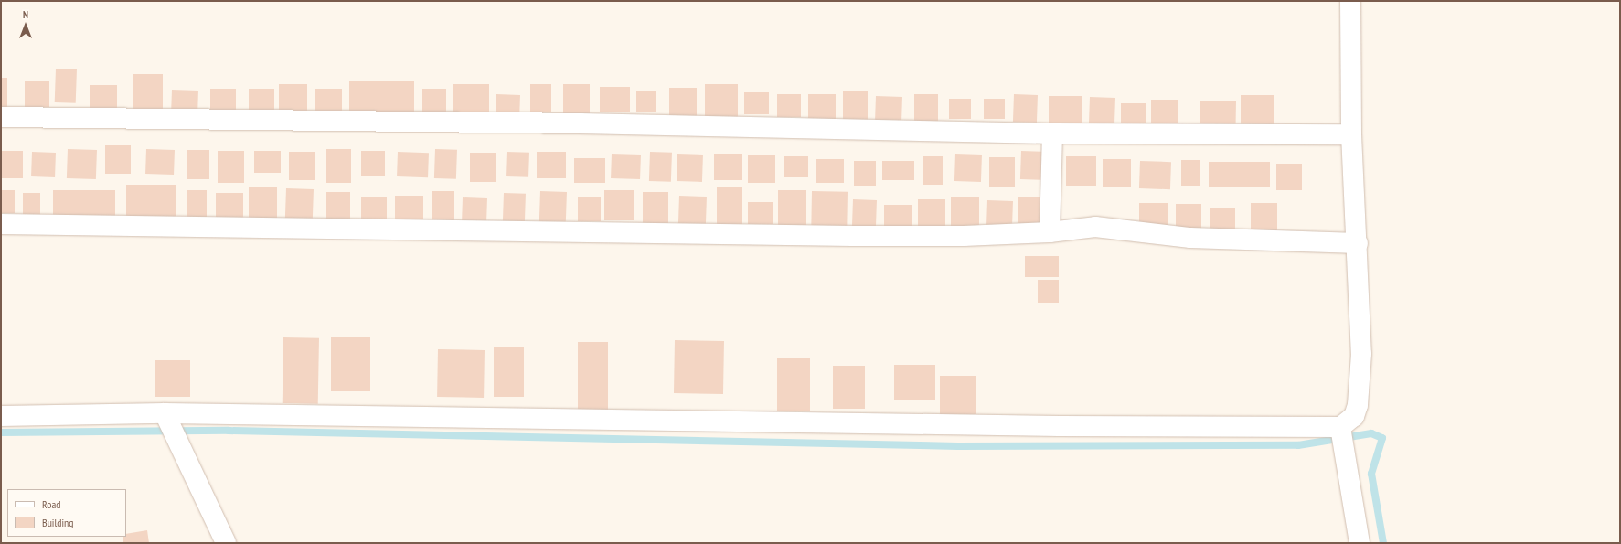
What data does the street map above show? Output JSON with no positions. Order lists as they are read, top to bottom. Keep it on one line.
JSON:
{"legend":["Road","Building"],"north":"top"}
